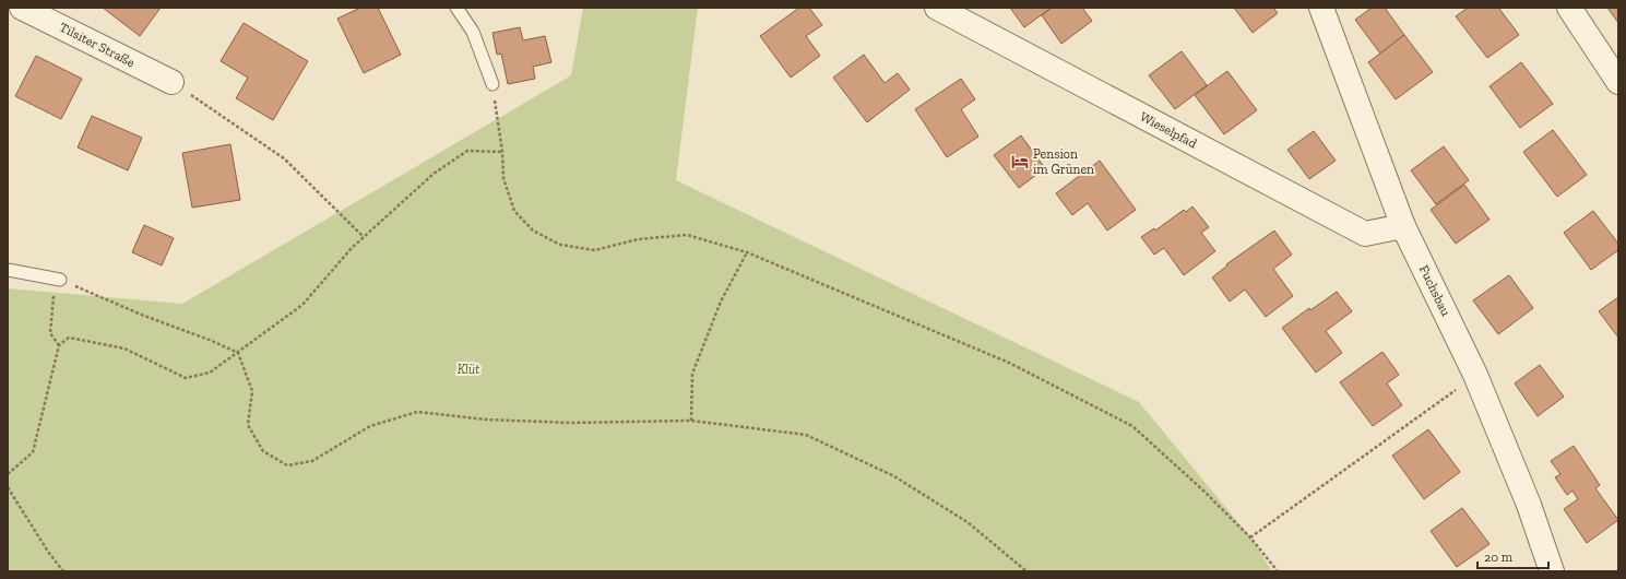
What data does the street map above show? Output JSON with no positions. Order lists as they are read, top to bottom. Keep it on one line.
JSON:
{"streets":{"street":["Tilsiter Straße","Wieselpfad","Fuchsbau"]},"crossings":[["Wieselpfad","Fuchsbau"]],"parks":["Klüt"],"places":{"hotel":["Pension im Grünen"]},"scale_bar":"20 m"}
